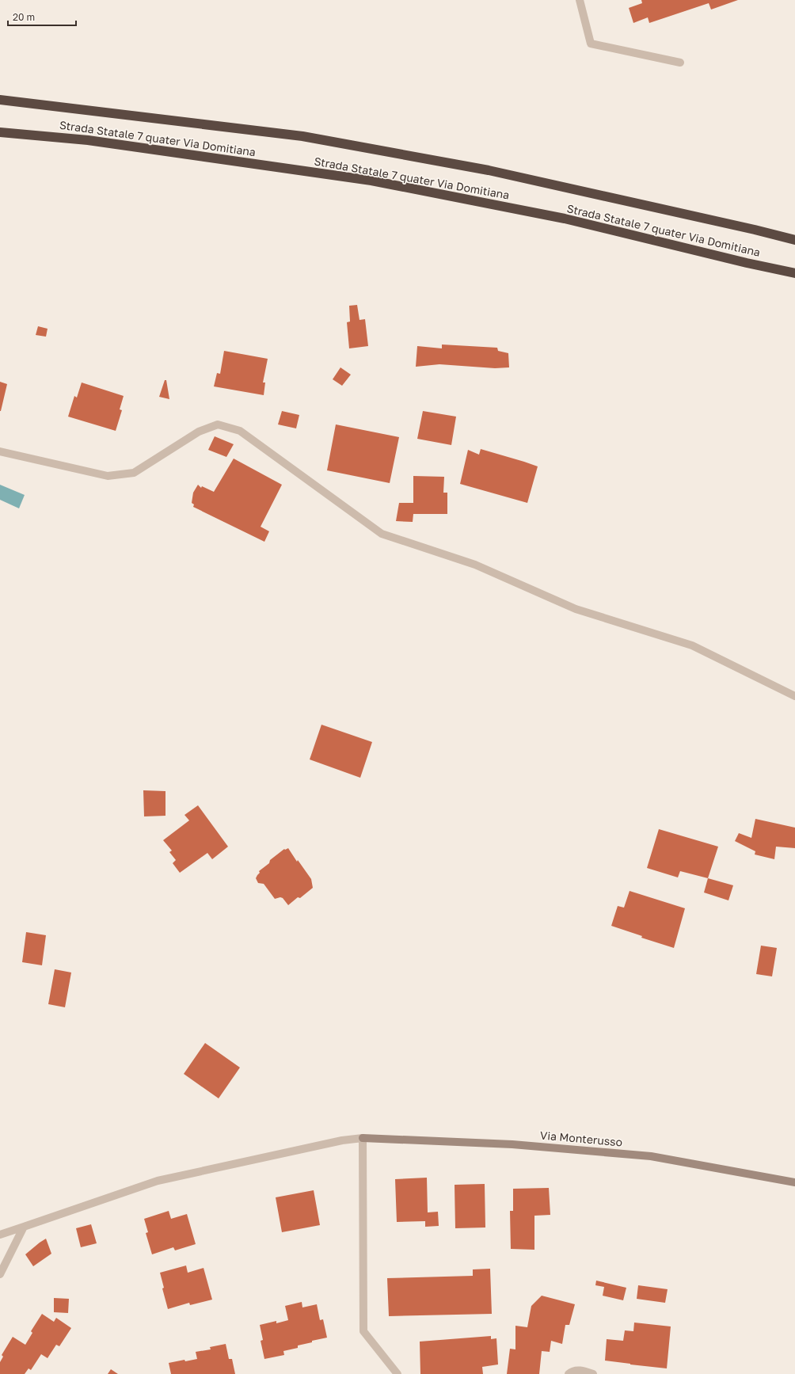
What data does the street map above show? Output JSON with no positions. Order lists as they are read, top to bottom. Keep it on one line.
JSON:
{"streets":{"highway":["Strada Statale 7 quater Via Domitiana"],"street":["Via Monterusso"]},"scale_bar":"20 m"}
